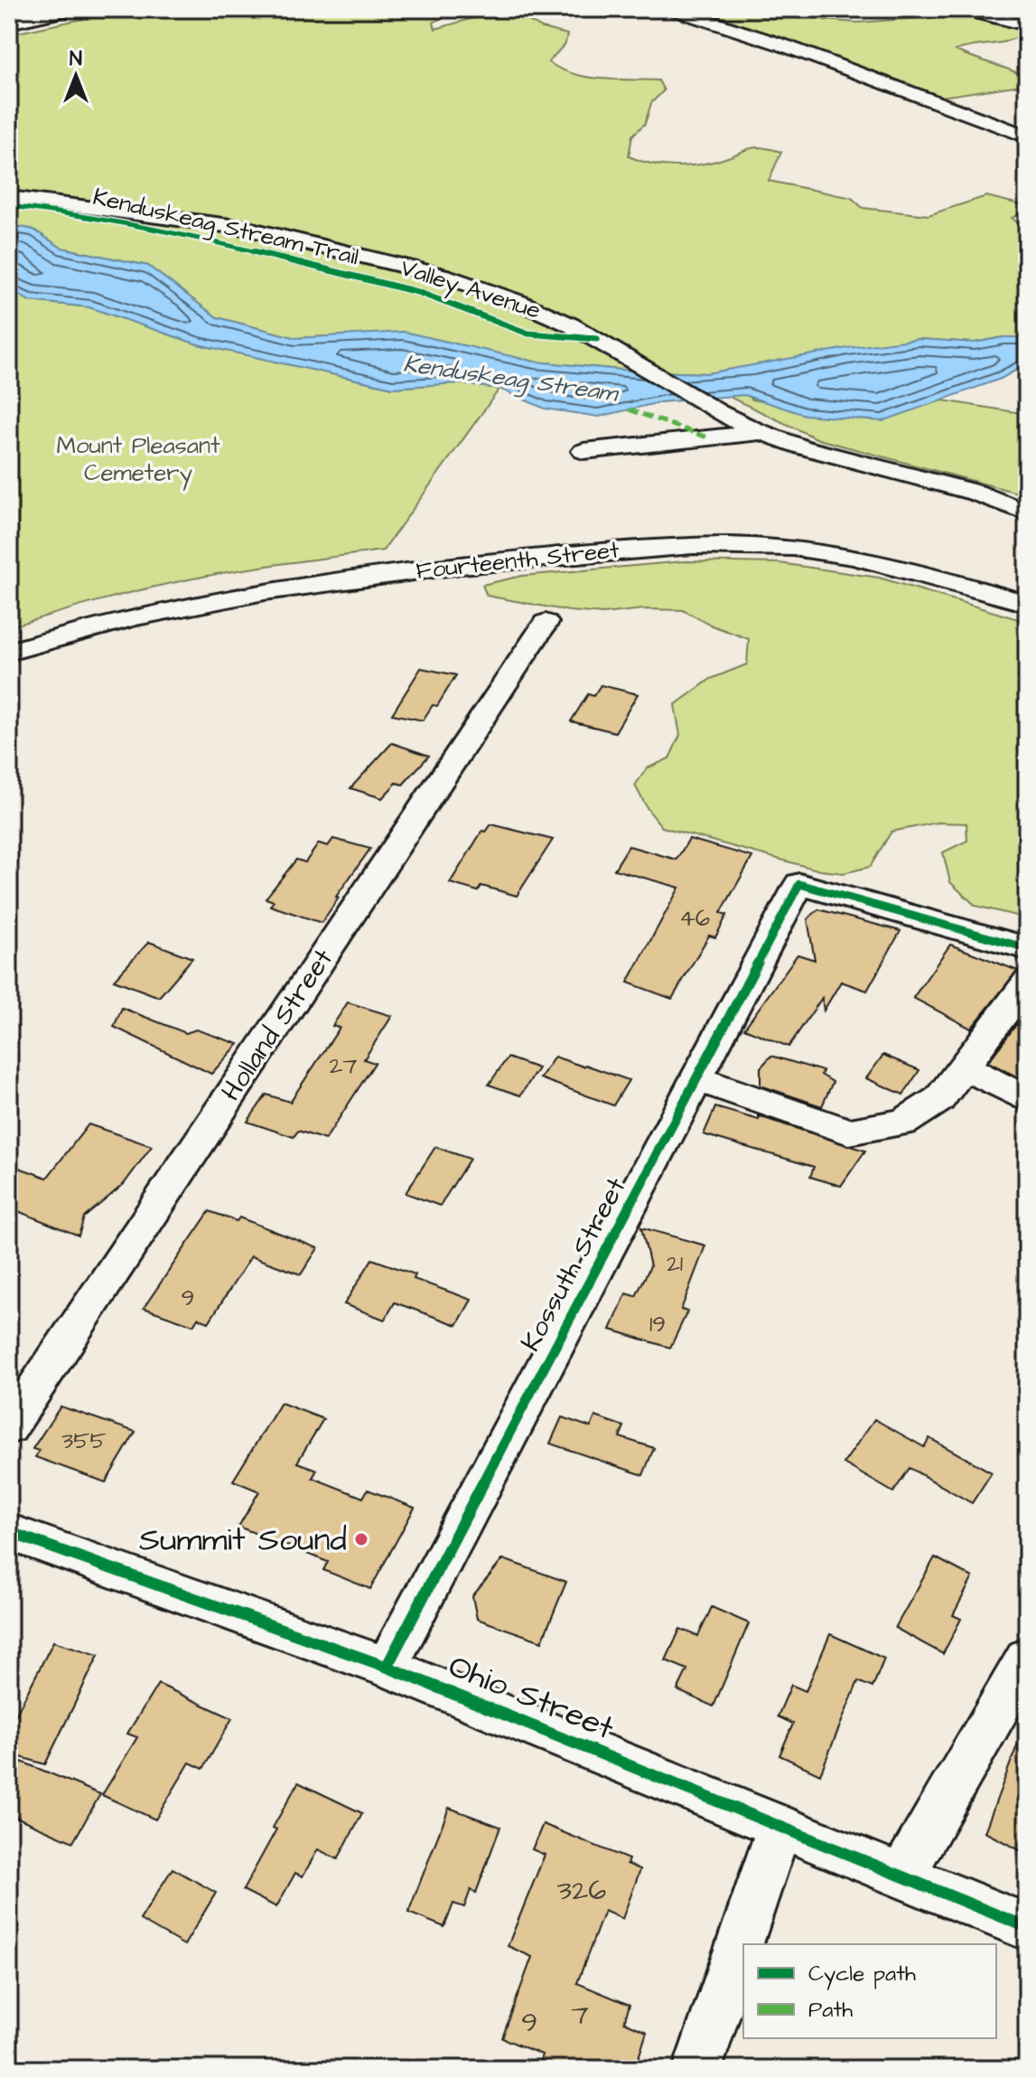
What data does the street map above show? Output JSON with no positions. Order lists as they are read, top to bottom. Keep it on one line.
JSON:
{"streets":{"street":["Valley Avenue","Fourteenth Street","Holland Street","Kossuth Street","Ohio Street"],"cycle path":["Kenduskeag Stream Trail"]},"crossings":[["Kossuth Street","Ohio Street"]],"water":["Kenduskeag Stream"],"parks":["Mount Pleasant Cemetery"],"places":["Summit Sound"],"house_numbers":["46","27","21","9","19","355","326","7","9"],"legend":["Cycle path","Path"],"north":"top"}
